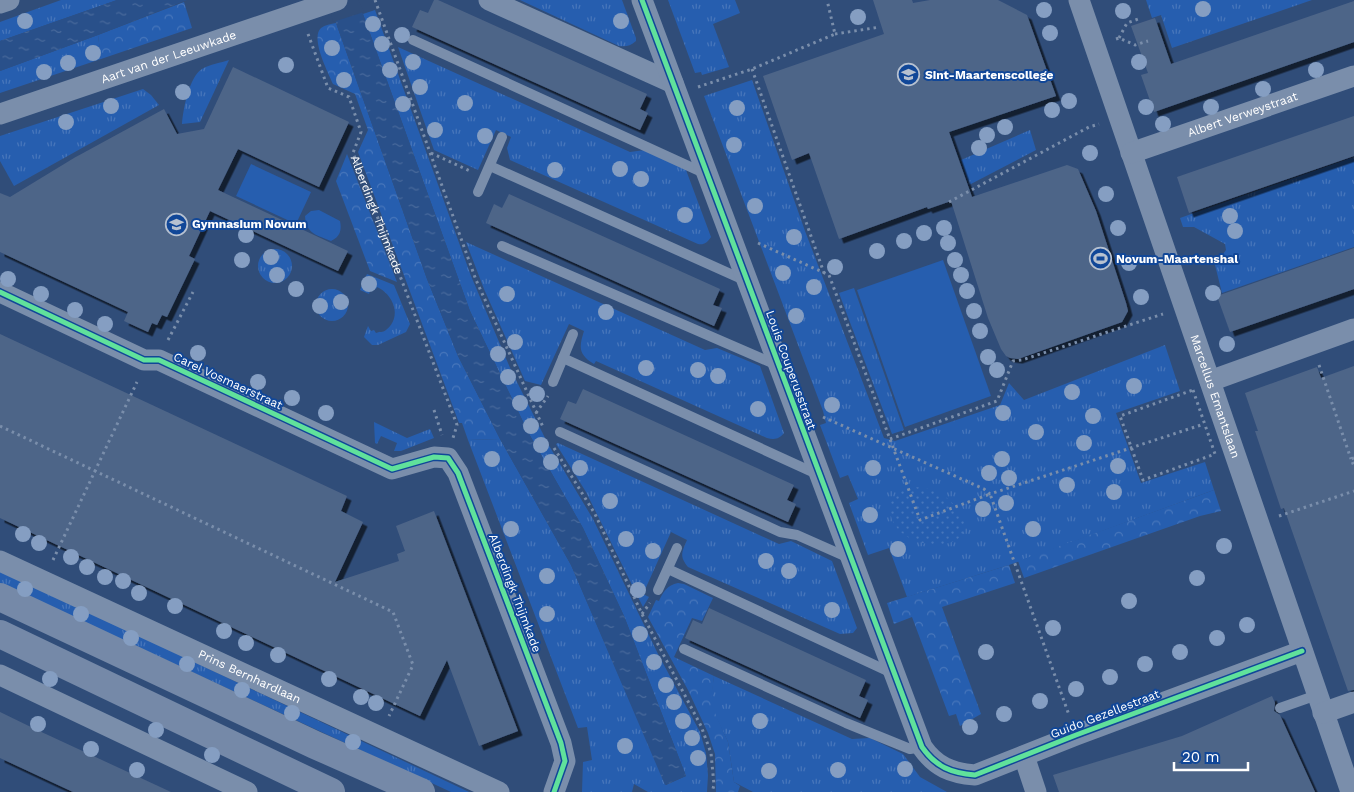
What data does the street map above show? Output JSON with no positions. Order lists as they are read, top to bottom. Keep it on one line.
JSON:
{"streets":{"street":["Aart van der Leeuwkade","Albert Verweystraat","Alberdingk Thijmkade","Louis Couperusstraat","Carel Vosmaerstraat","Marcellus Emantslaan","Prins Bernhardlaan","Guido Gezellestraat"]},"crossings":[["Aart van der Leeuwkade","Alberdingk Thijmkade"],["Albert Verweystraat","Marcellus Emantslaan"],["Alberdingk Thijmkade","Carel Vosmaerstraat"],["Louis Couperusstraat","Guido Gezellestraat"],["Marcellus Emantslaan","Guido Gezellestraat"]],"places":{"school or university":["Sint-Maartenscollege","Gymnasium Novum"],"sports":["Novum-Maartenshal"]},"scale_bar":"20 m"}
